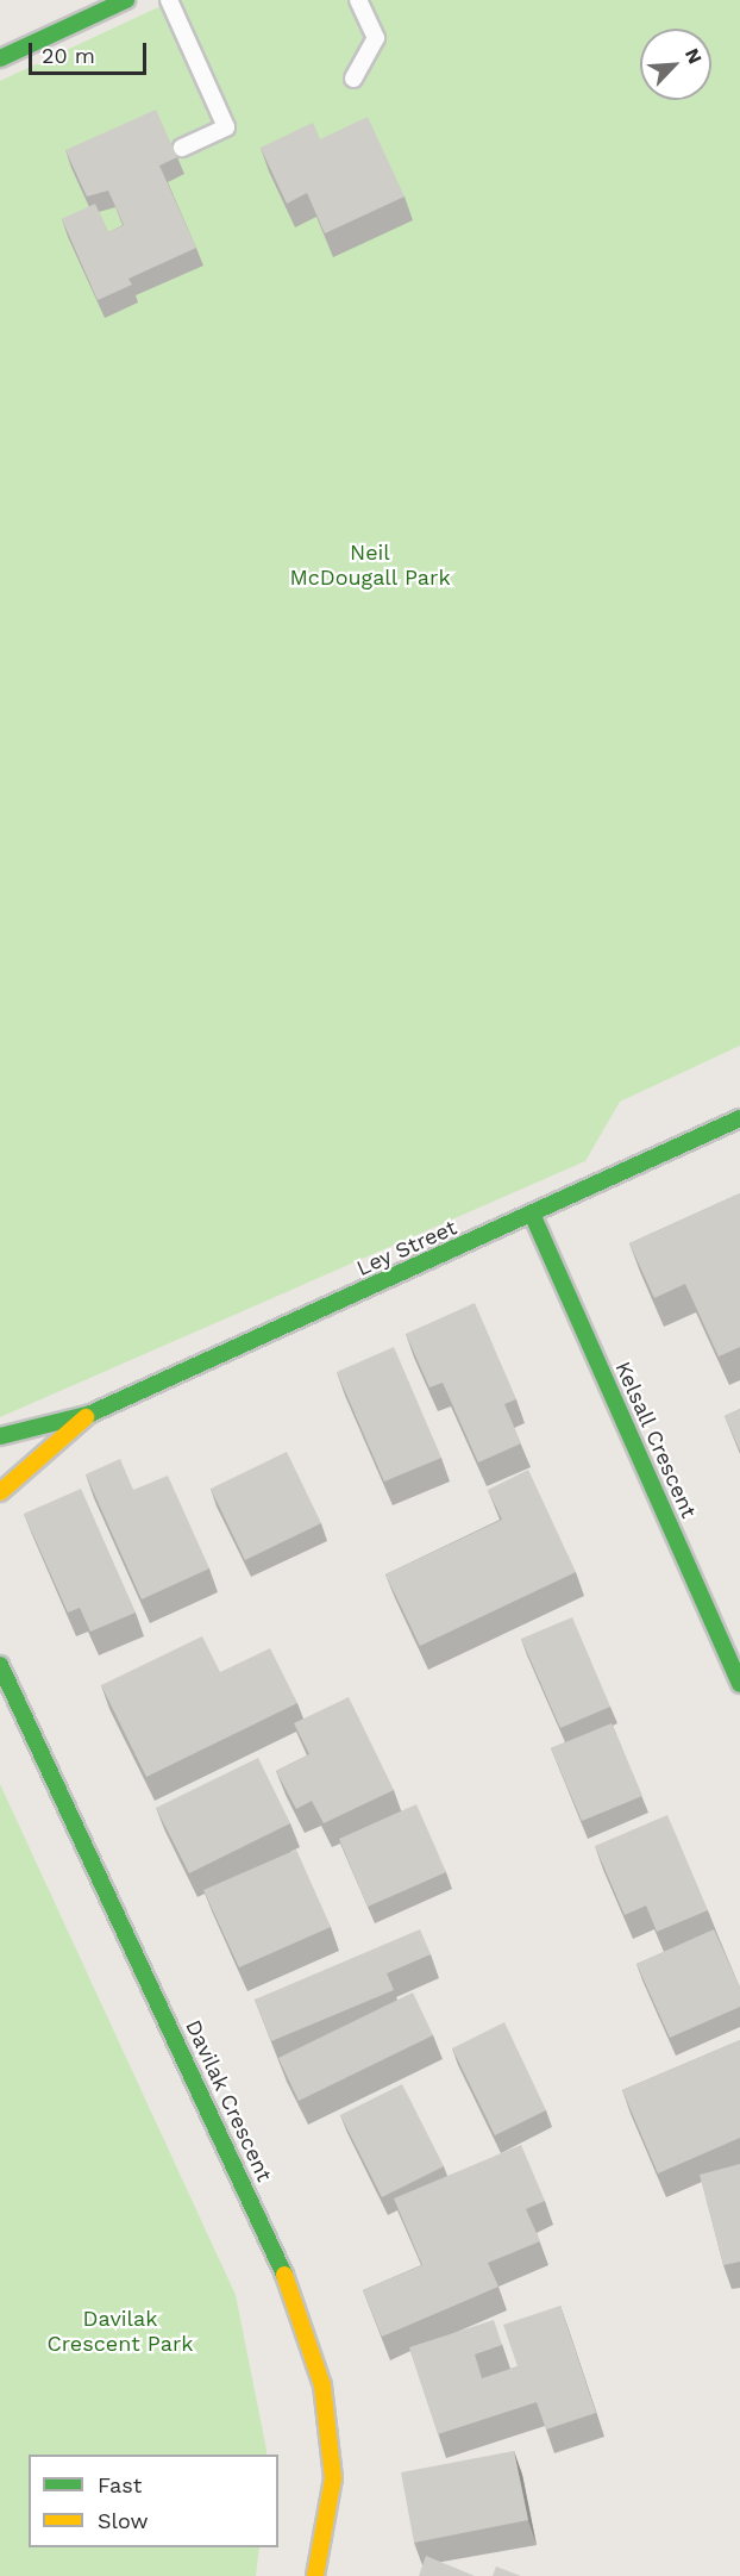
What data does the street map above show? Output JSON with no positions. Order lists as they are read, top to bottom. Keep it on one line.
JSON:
{"streets":{"street":["Ley Street","Kelsall Crescent","Davilak Crescent"]},"crossings":[["Ley Street","Kelsall Crescent"]],"parks":["Neil McDougall Park","Davilak Crescent Park"],"legend":["Fast","Slow"],"scale_bar":"20 m","north":"top right"}
